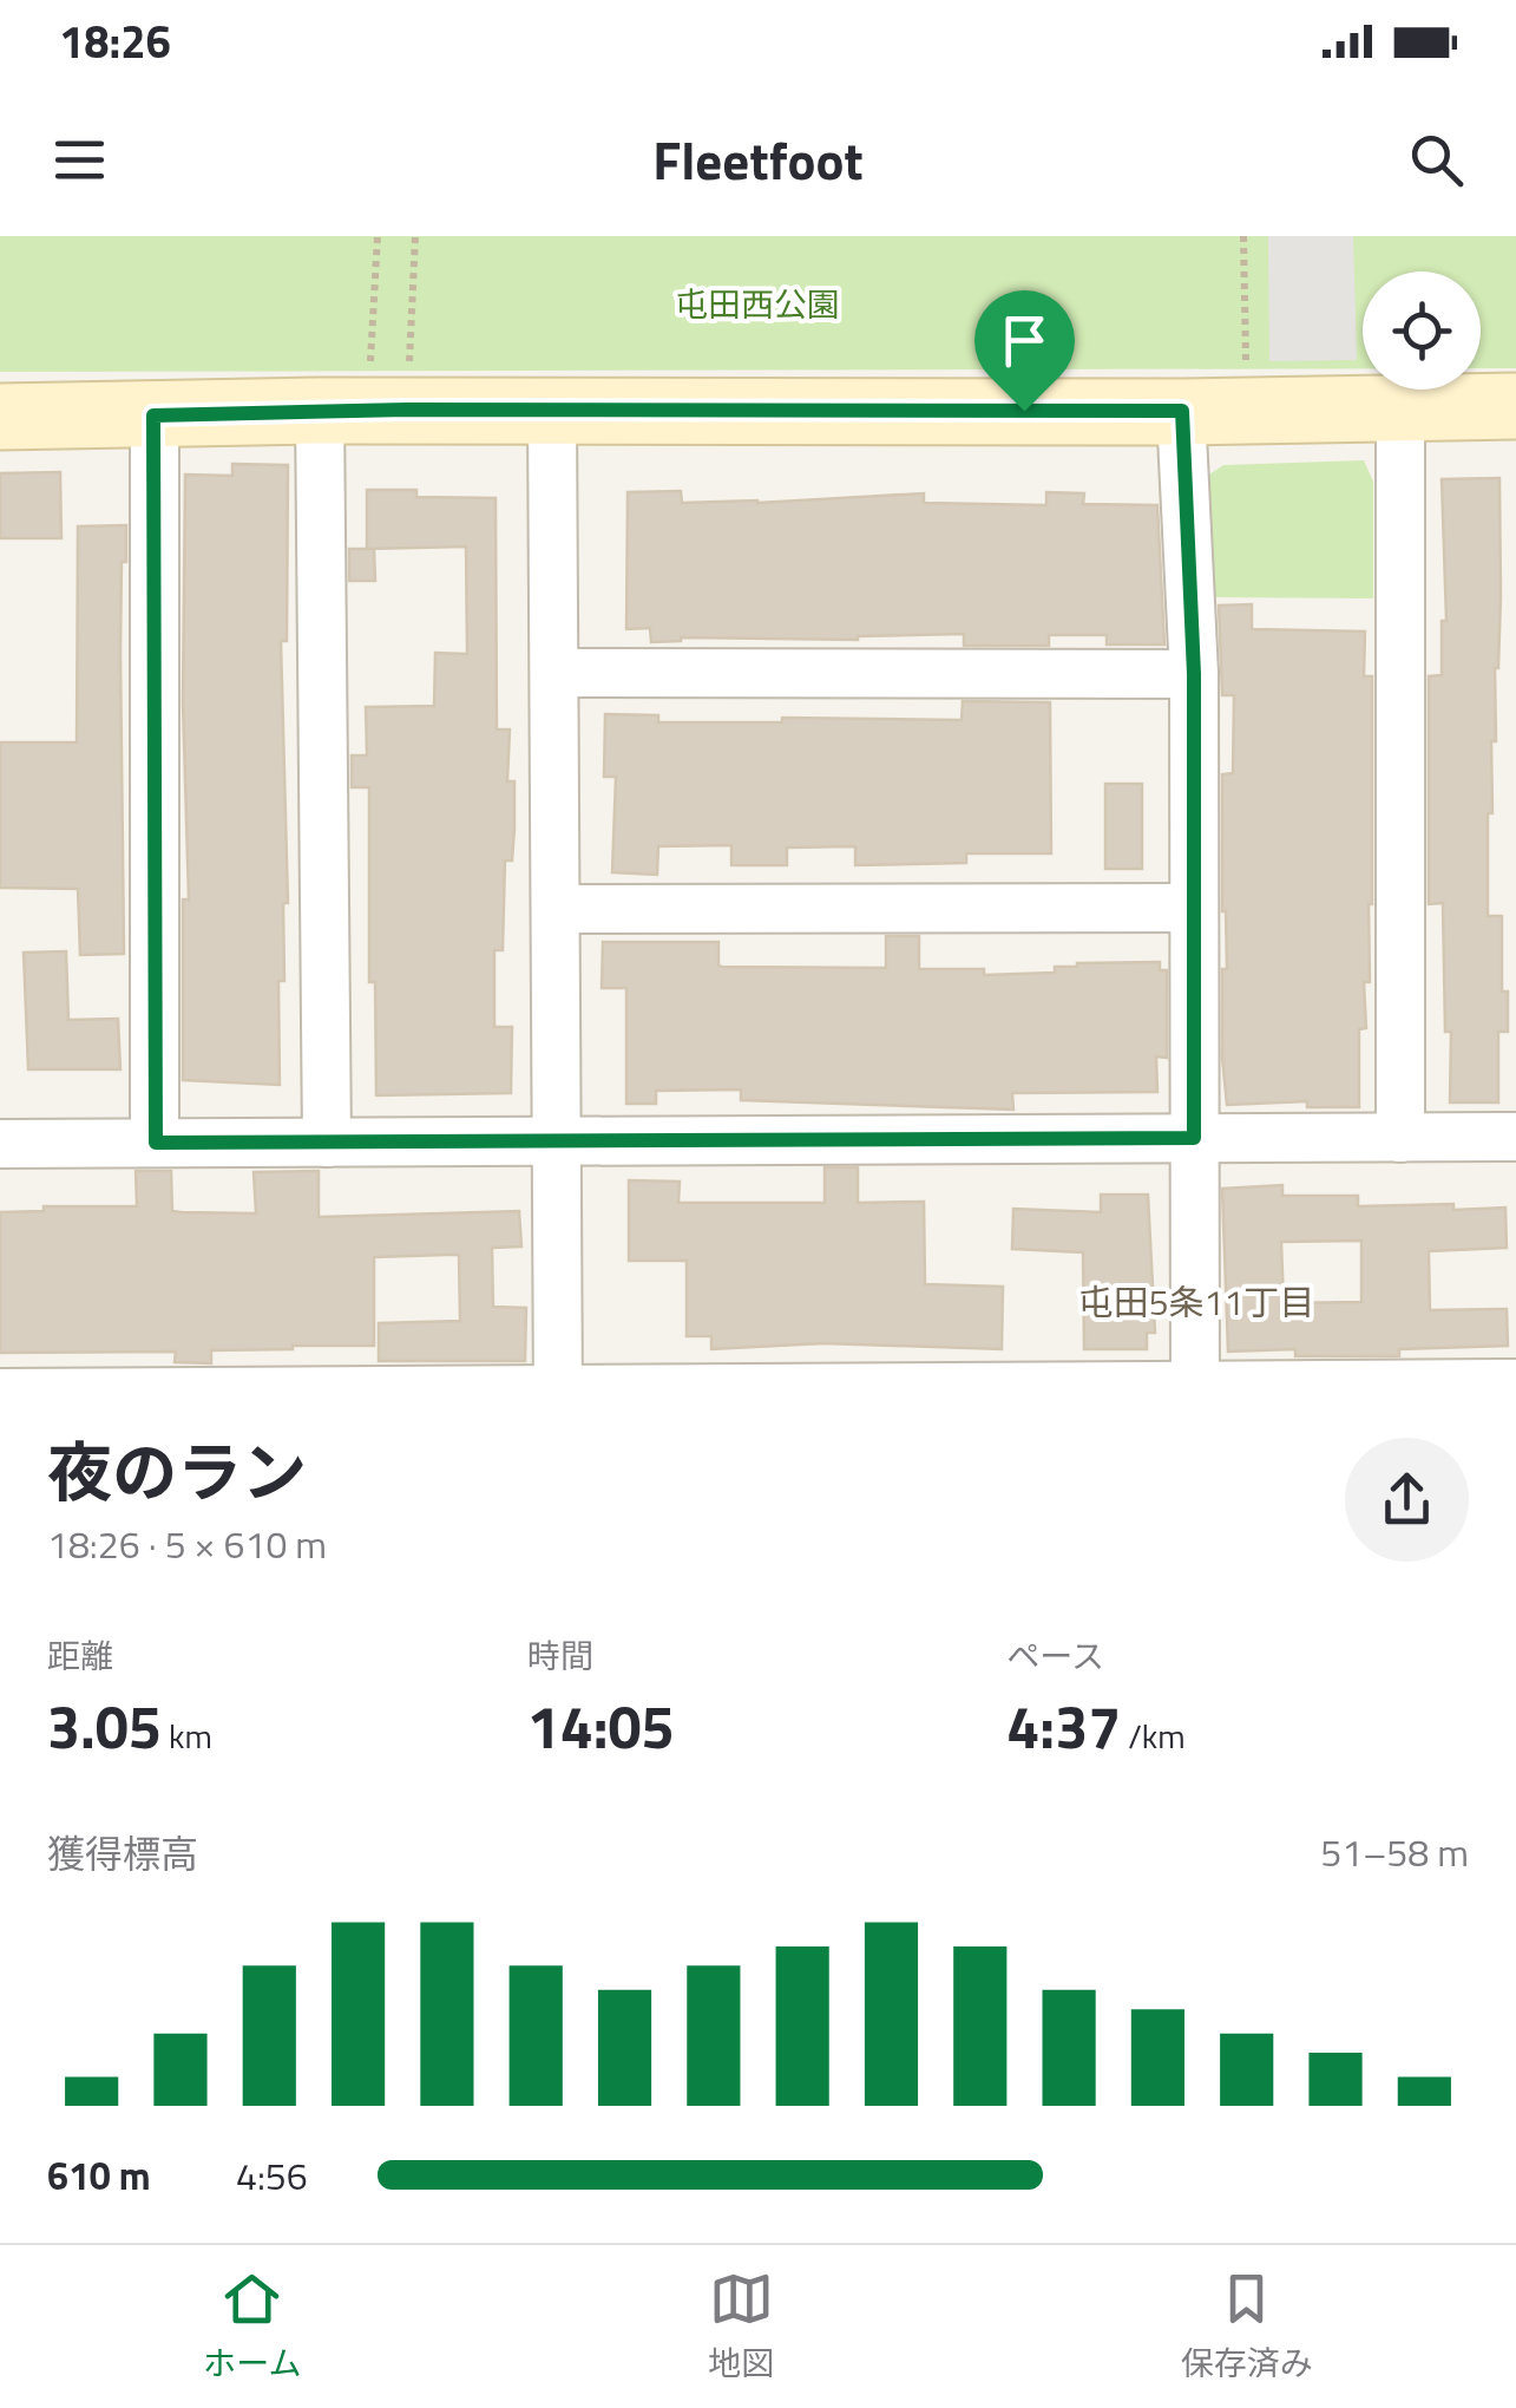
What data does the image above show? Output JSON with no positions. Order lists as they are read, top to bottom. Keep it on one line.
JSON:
{"districts":["屯田5条11丁目"],"parks":["屯田西公園"],"page":{"status":"18:26","header":"Fleetfoot","heading":["夜のラン","18:26 · 5 × 610 m"],"stats":[["距離","3.05 km"],["時間","14:05"],["ペース","4:37 /km"]],"chart":["獲得標高","51–58 m"],"list":[{"name":"610 m","note":"4:56"}],"tabs":["ホーム","地図","保存済み"]}}
